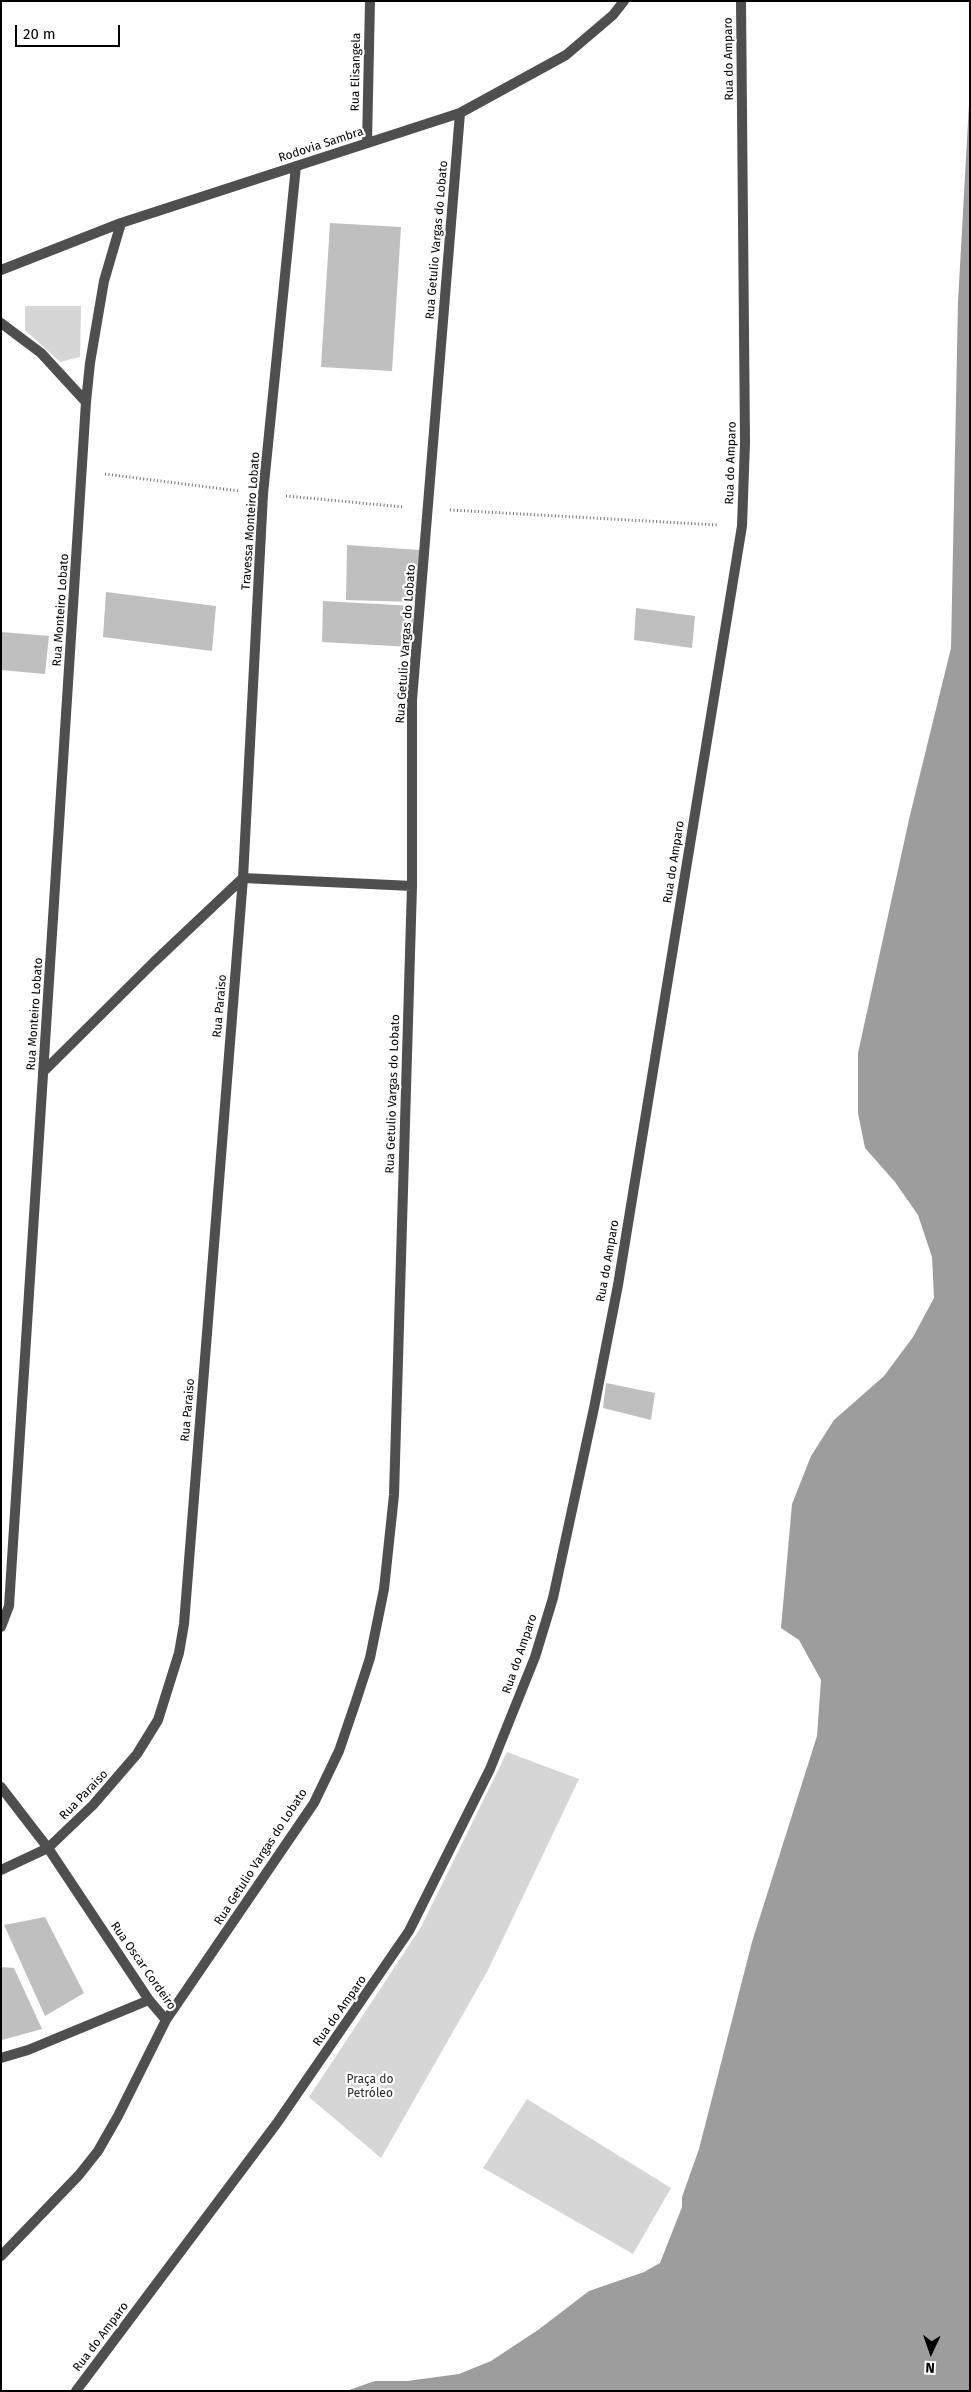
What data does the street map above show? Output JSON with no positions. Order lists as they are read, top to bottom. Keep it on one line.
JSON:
{"streets":{"street":["Rua do Amparo","Rua Elisangela","Rodovia Sambra","Rua Getulio Vargas do Lobato","Travessa Monteiro Lobato","Rua Monteiro Lobato","Rua Paraiso","Rua Oscar Cordeiro"]},"crossings":[["Rua Elisangela","Rodovia Sambra"],["Rodovia Sambra","Rua Getulio Vargas do Lobato"],["Rodovia Sambra","Travessa Monteiro Lobato"],["Rodovia Sambra","Rua Monteiro Lobato"],["Rua Getulio Vargas do Lobato","Rua Oscar Cordeiro"],["Travessa Monteiro Lobato","Rua Paraiso"],["Rua Paraiso","Rua Oscar Cordeiro"]],"parks":["Praça do Petróleo"],"scale_bar":"20 m","north":"bottom"}
